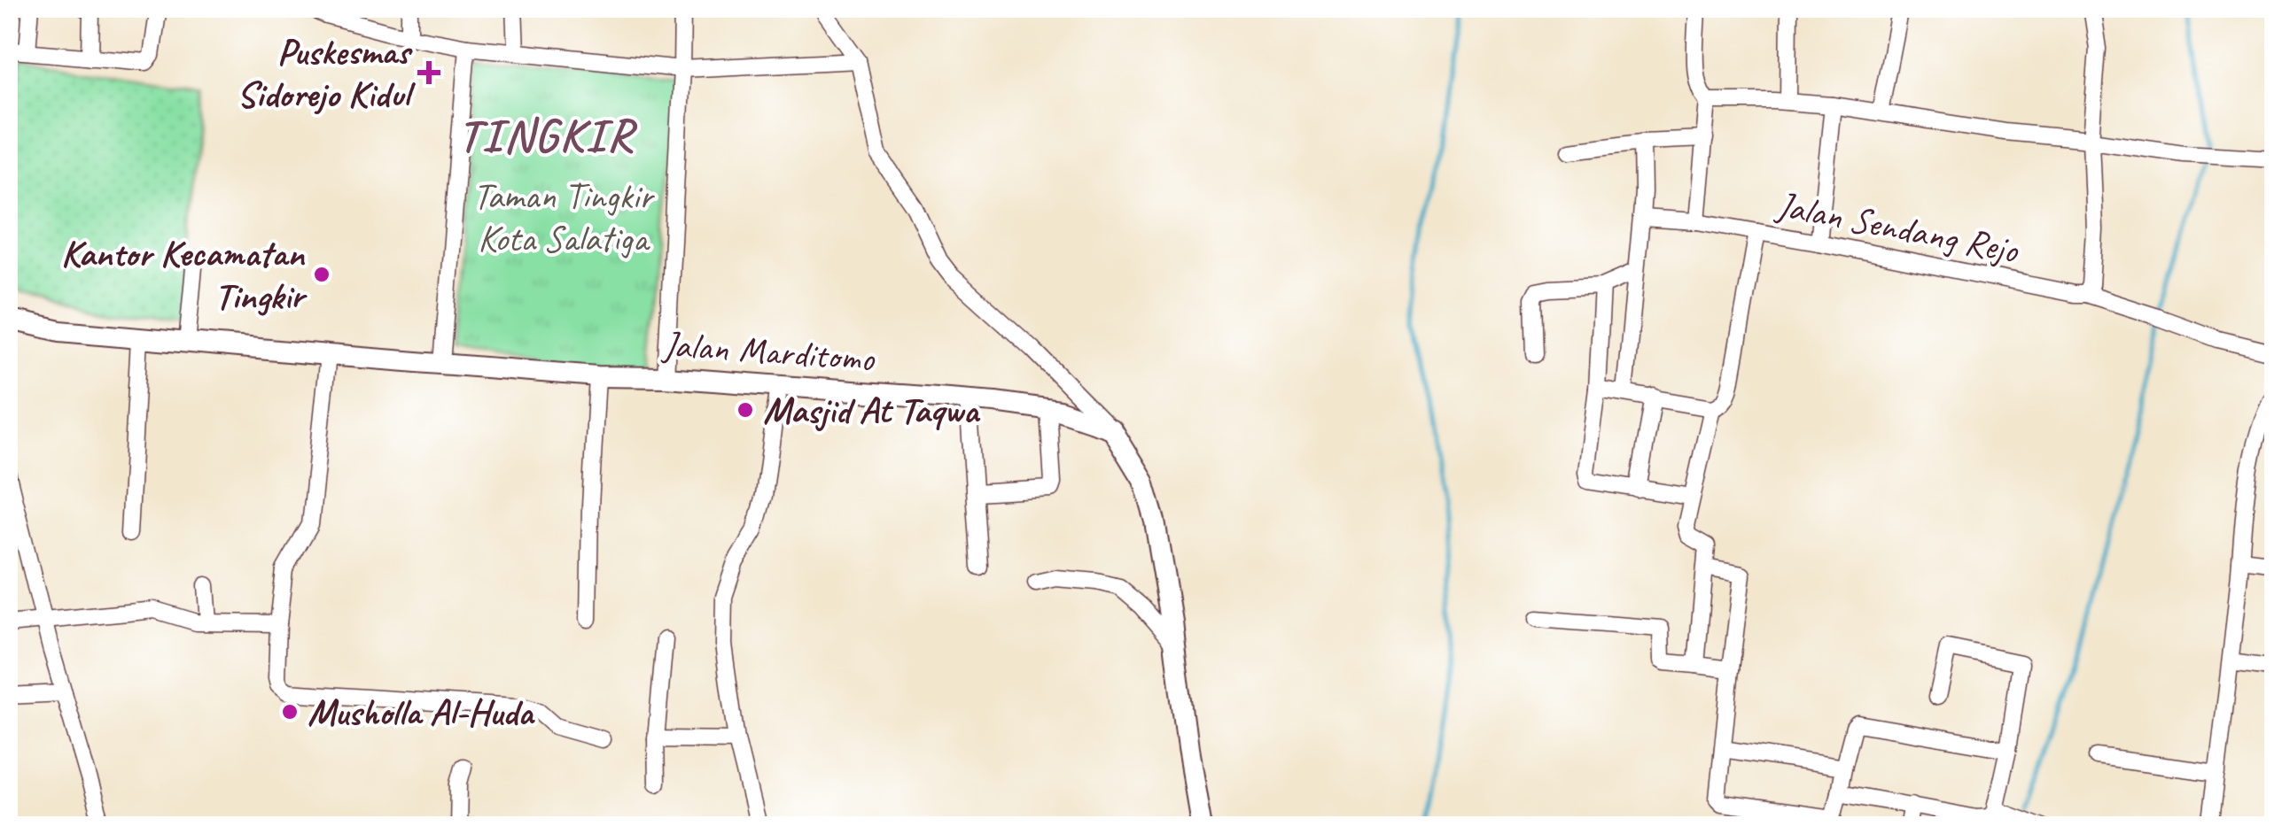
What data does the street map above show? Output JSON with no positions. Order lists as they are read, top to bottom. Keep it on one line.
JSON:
{"streets":{"street":["Jalan Sendang Rejo","Jalan Marditomo"]},"districts":["TINGKIR"],"parks":["Taman Tingkir Kota Salatiga"],"places":{"health":["Puskesmas Sidorejo Kidul"],"other":["Kantor Kecamatan Tingkir","Masjid At Taqwa","Musholla Al-Huda"]}}
